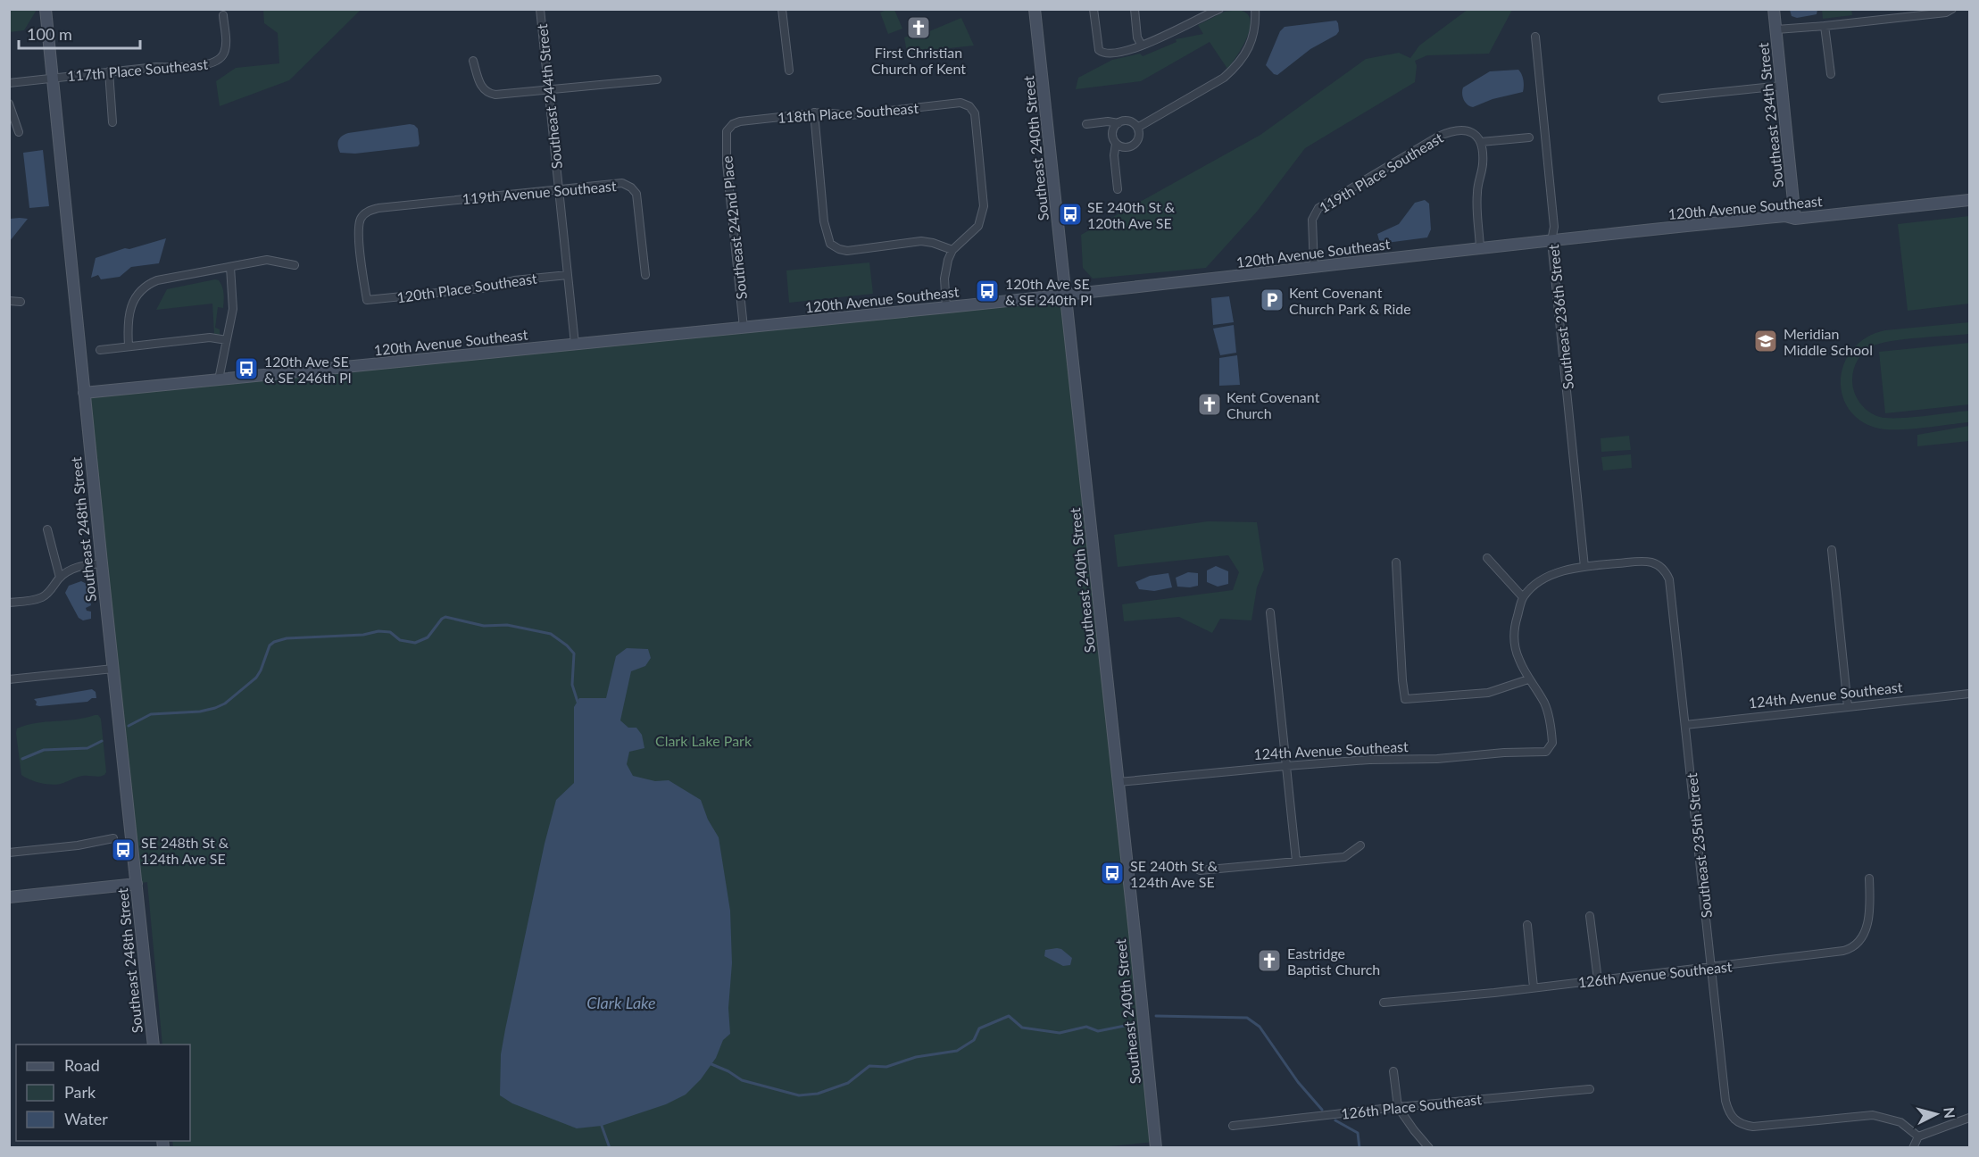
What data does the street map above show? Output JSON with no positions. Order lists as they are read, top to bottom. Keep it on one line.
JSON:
{"streets":{"street":["117th Place Southeast","Southeast 244th Street","118th Place Southeast","Southeast 234th Street","Southeast 240th Street","119th Place Southeast","119th Avenue Southeast","120th Avenue Southeast","Southeast 242nd Place","120th Place Southeast","Southeast 236th Street","Southeast 248th Street","124th Avenue Southeast","Southeast 235th Street","126th Avenue Southeast","126th Place Southeast"]},"crossings":[["117th Place Southeast","Southeast 248th Street"],["Southeast 244th Street","119th Avenue Southeast"],["Southeast 244th Street","120th Avenue Southeast"],["Southeast 244th Street","120th Place Southeast"],["118th Place Southeast","Southeast 242nd Place"],["Southeast 234th Street","120th Avenue Southeast"],["Southeast 240th Street","120th Avenue Southeast"],["Southeast 240th Street","124th Avenue Southeast"],["119th Place Southeast","120th Avenue Southeast"],["119th Avenue Southeast","120th Place Southeast"],["120th Avenue Southeast","Southeast 242nd Place"],["120th Avenue Southeast","Southeast 236th Street"],["120th Avenue Southeast","Southeast 248th Street"],["Southeast 236th Street","Southeast 235th Street"],["124th Avenue Southeast","Southeast 235th Street"],["Southeast 235th Street","126th Avenue Southeast"]],"water":["Clark Lake"],"parks":["Clark Lake Park"],"places":{"church":["First Christian Church of Kent","Kent Covenant Church","Eastridge Baptist Church"],"bus stop":["SE 240th St & 120th Ave SE","120th Ave SE & SE 240th Pl","120th Ave SE & SE 246th Pl","SE 248th St & 124th Ave SE","SE 240th St & 124th Ave SE"],"parking":["Kent Covenant Church Park & Ride"],"school or university":["Meridian Middle School"]},"legend":["Road","Park","Water"],"scale_bar":"100 m","north":"right"}
